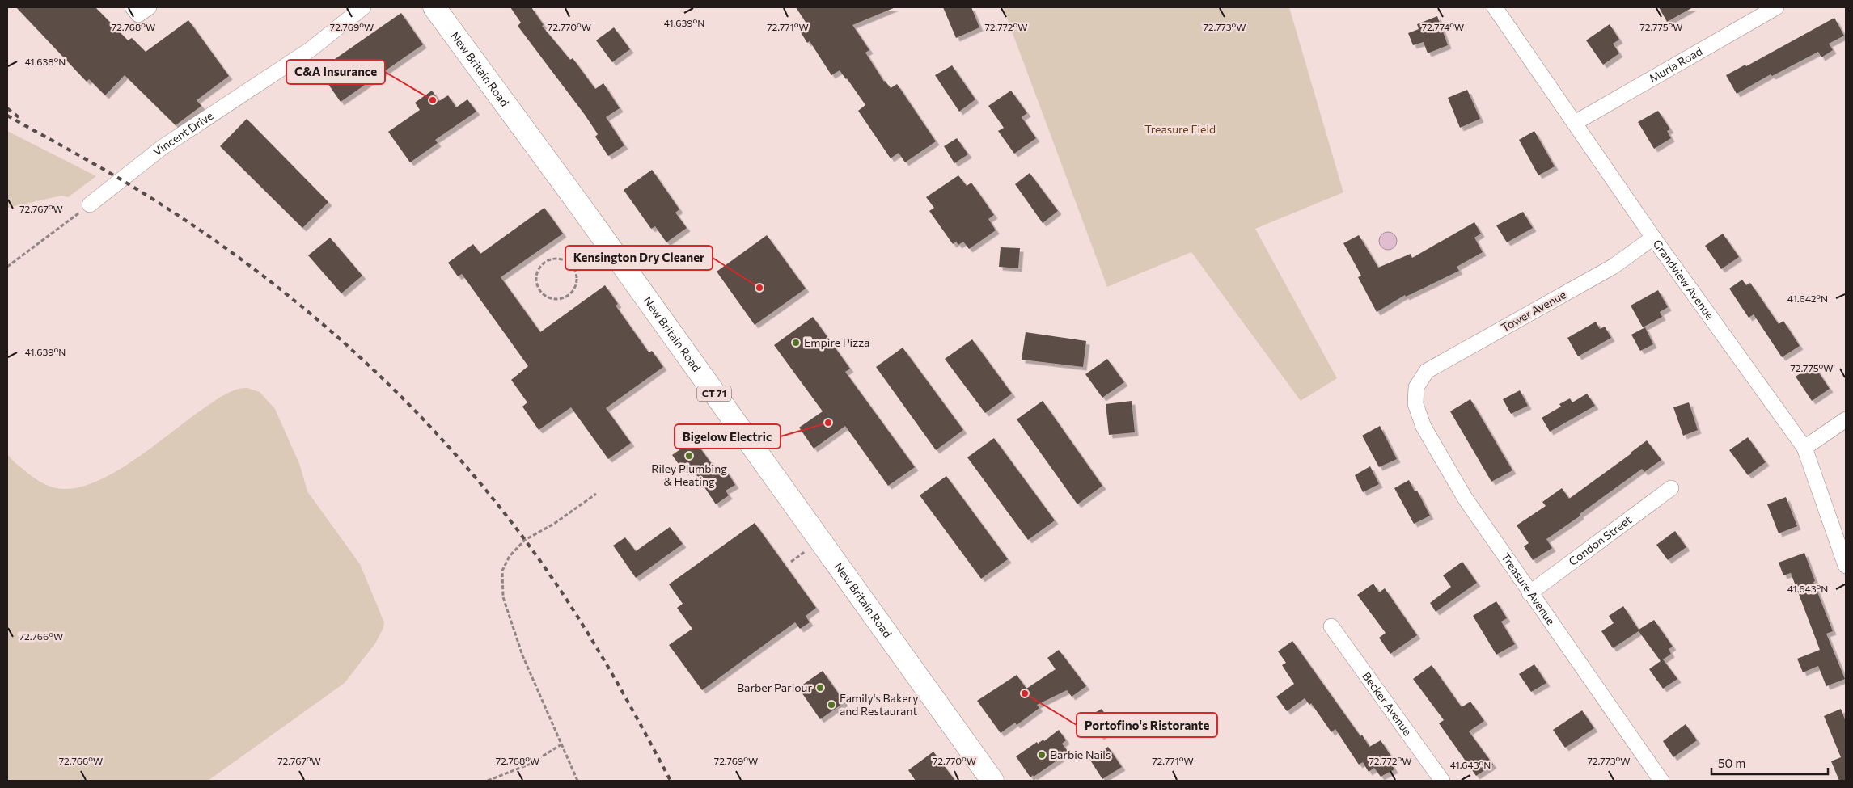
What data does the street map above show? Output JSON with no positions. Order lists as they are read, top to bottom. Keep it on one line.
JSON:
{"streets":{"main road":["New Britain Road","CT 71"],"street":["Murla Road","Vincent Drive","Grandview Avenue","Tower Avenue","Condon Street","Treasure Avenue","Becker Avenue"]},"crossings":[["Murla Road","Grandview Avenue"],["Grandview Avenue","Tower Avenue"],["Tower Avenue","Treasure Avenue"],["Condon Street","Treasure Avenue"]],"parks":["Treasure Field"],"places":["C&A Insurance","Kensington Dry Cleaner","Empire Pizza","Bigelow Electric","Riley Plumbing & Heating","Barber Parlour","Portofino's Ristorante","Family's Bakery and Restaurant","Barbie Nails"],"scale_bar":"50 m","coordinates":["41.639°N","72.768°W","72.769°W","72.770°W","72.771°W","72.772°W","72.773°W","72.774°W","72.775°W","41.638°N","72.767°W","41.642°N","41.643°N","72.766°W"]}
